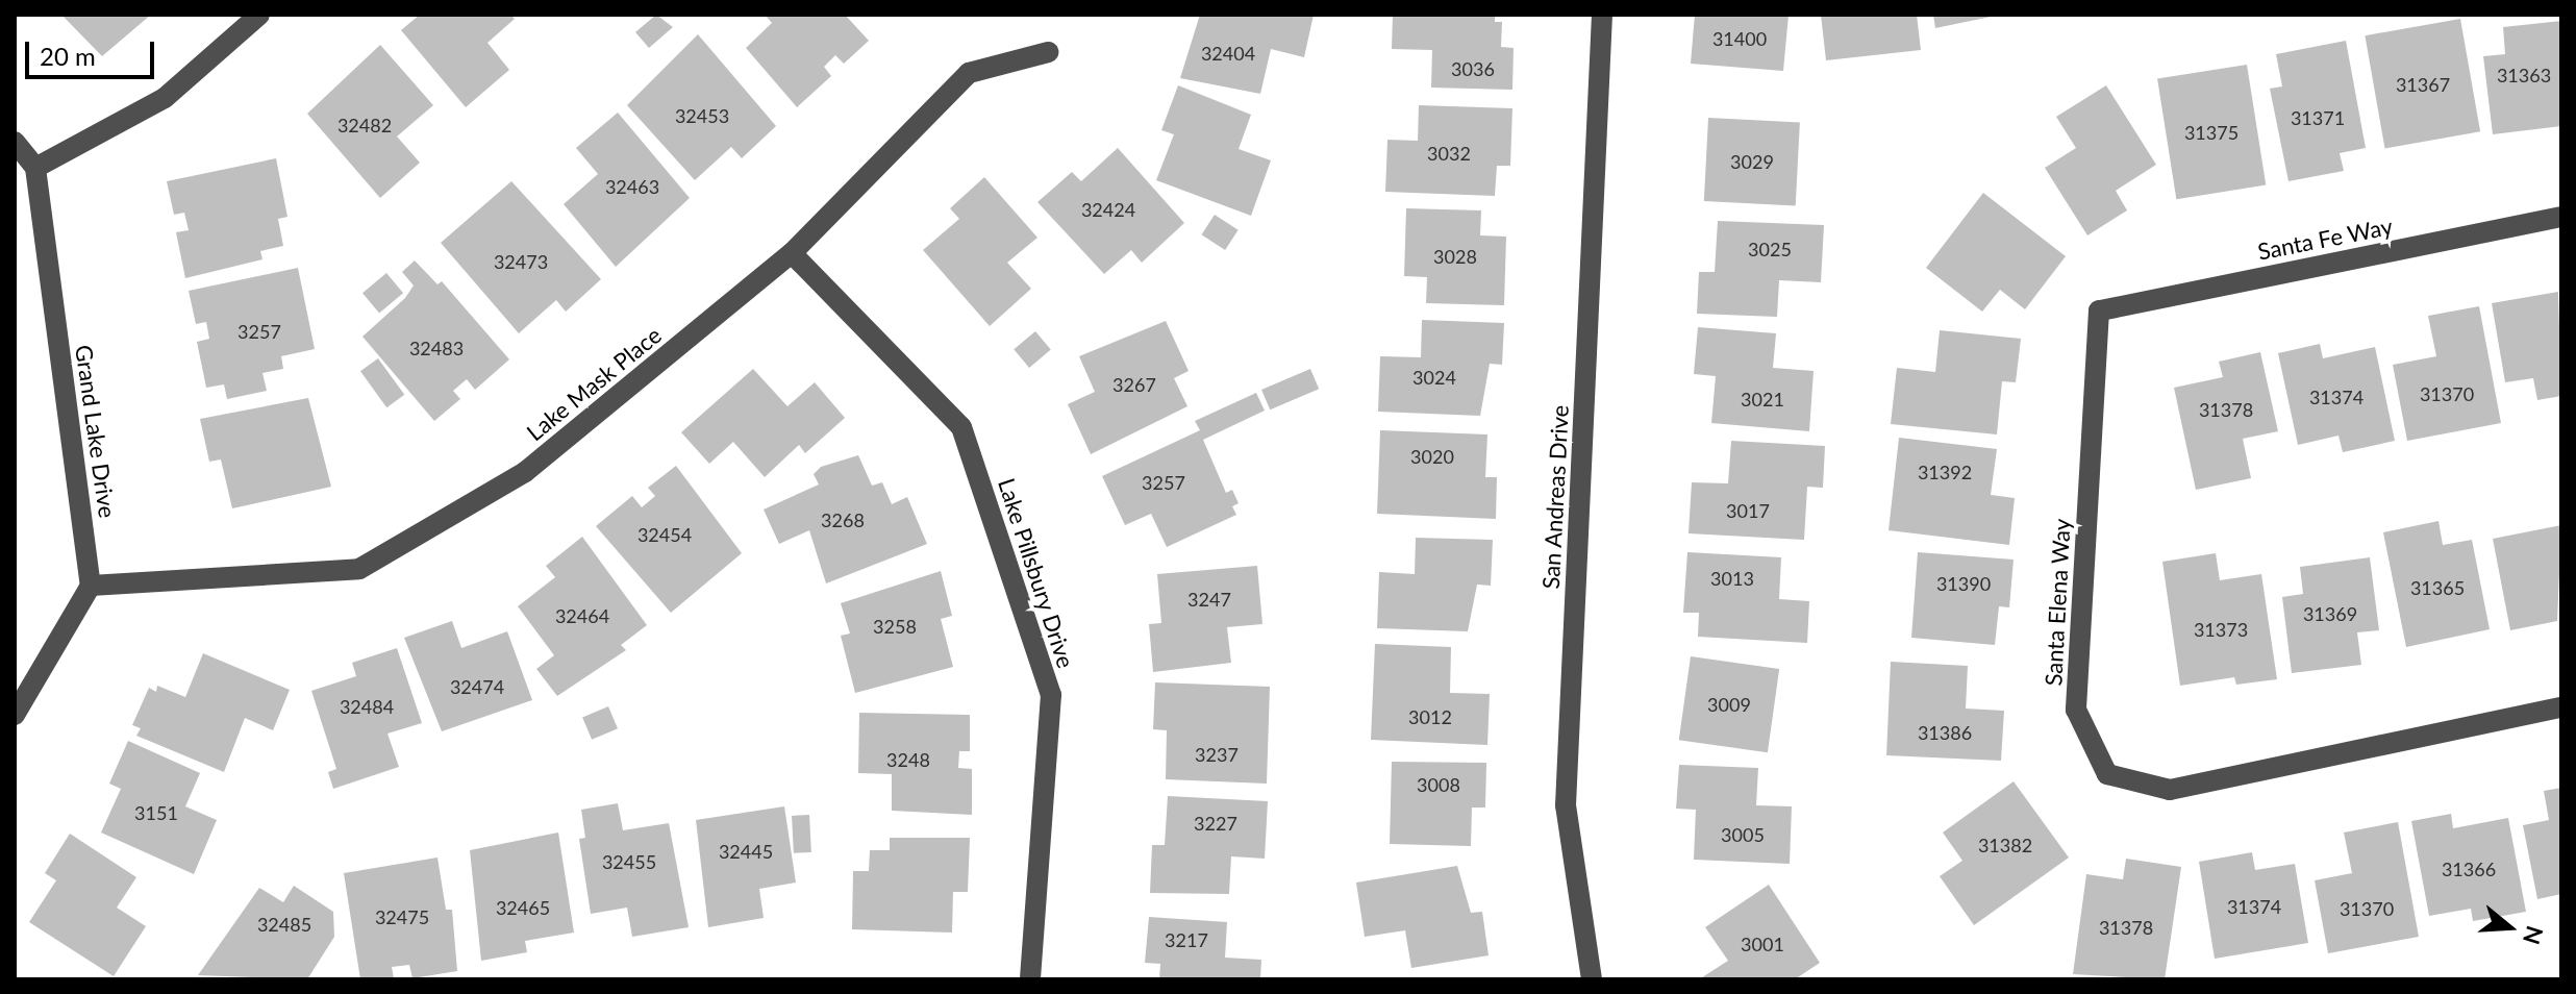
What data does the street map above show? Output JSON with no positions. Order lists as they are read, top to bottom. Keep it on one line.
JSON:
{"streets":{"street":["Santa Fe Way","Lake Mask Place","Grand Lake Drive","San Andreas Drive","Lake Pillsbury Drive","Santa Elena Way"]},"crossings":[["Santa Fe Way","Santa Elena Way"],["Lake Mask Place","Grand Lake Drive"],["Lake Mask Place","Lake Pillsbury Drive"]],"house_numbers":["31400","32404","3036","31363","31367","32453","31371","32482","31375","3032","3029","32463","32424","3025","3028","32473","3257","32483","3024","3267","31370","31374","3021","31378","3020","31392","3257","3017","3268","32454","3013","31390","31365","3247","31369","32464","3258","31373","32474","3009","32484","3012","31386","3237","3248","3008","3151","3227","3005","31382","32445","32455","31366","31374","32465","31370","32475","32485","31378","3217","3001"],"scale_bar":"20 m","north":"right"}
